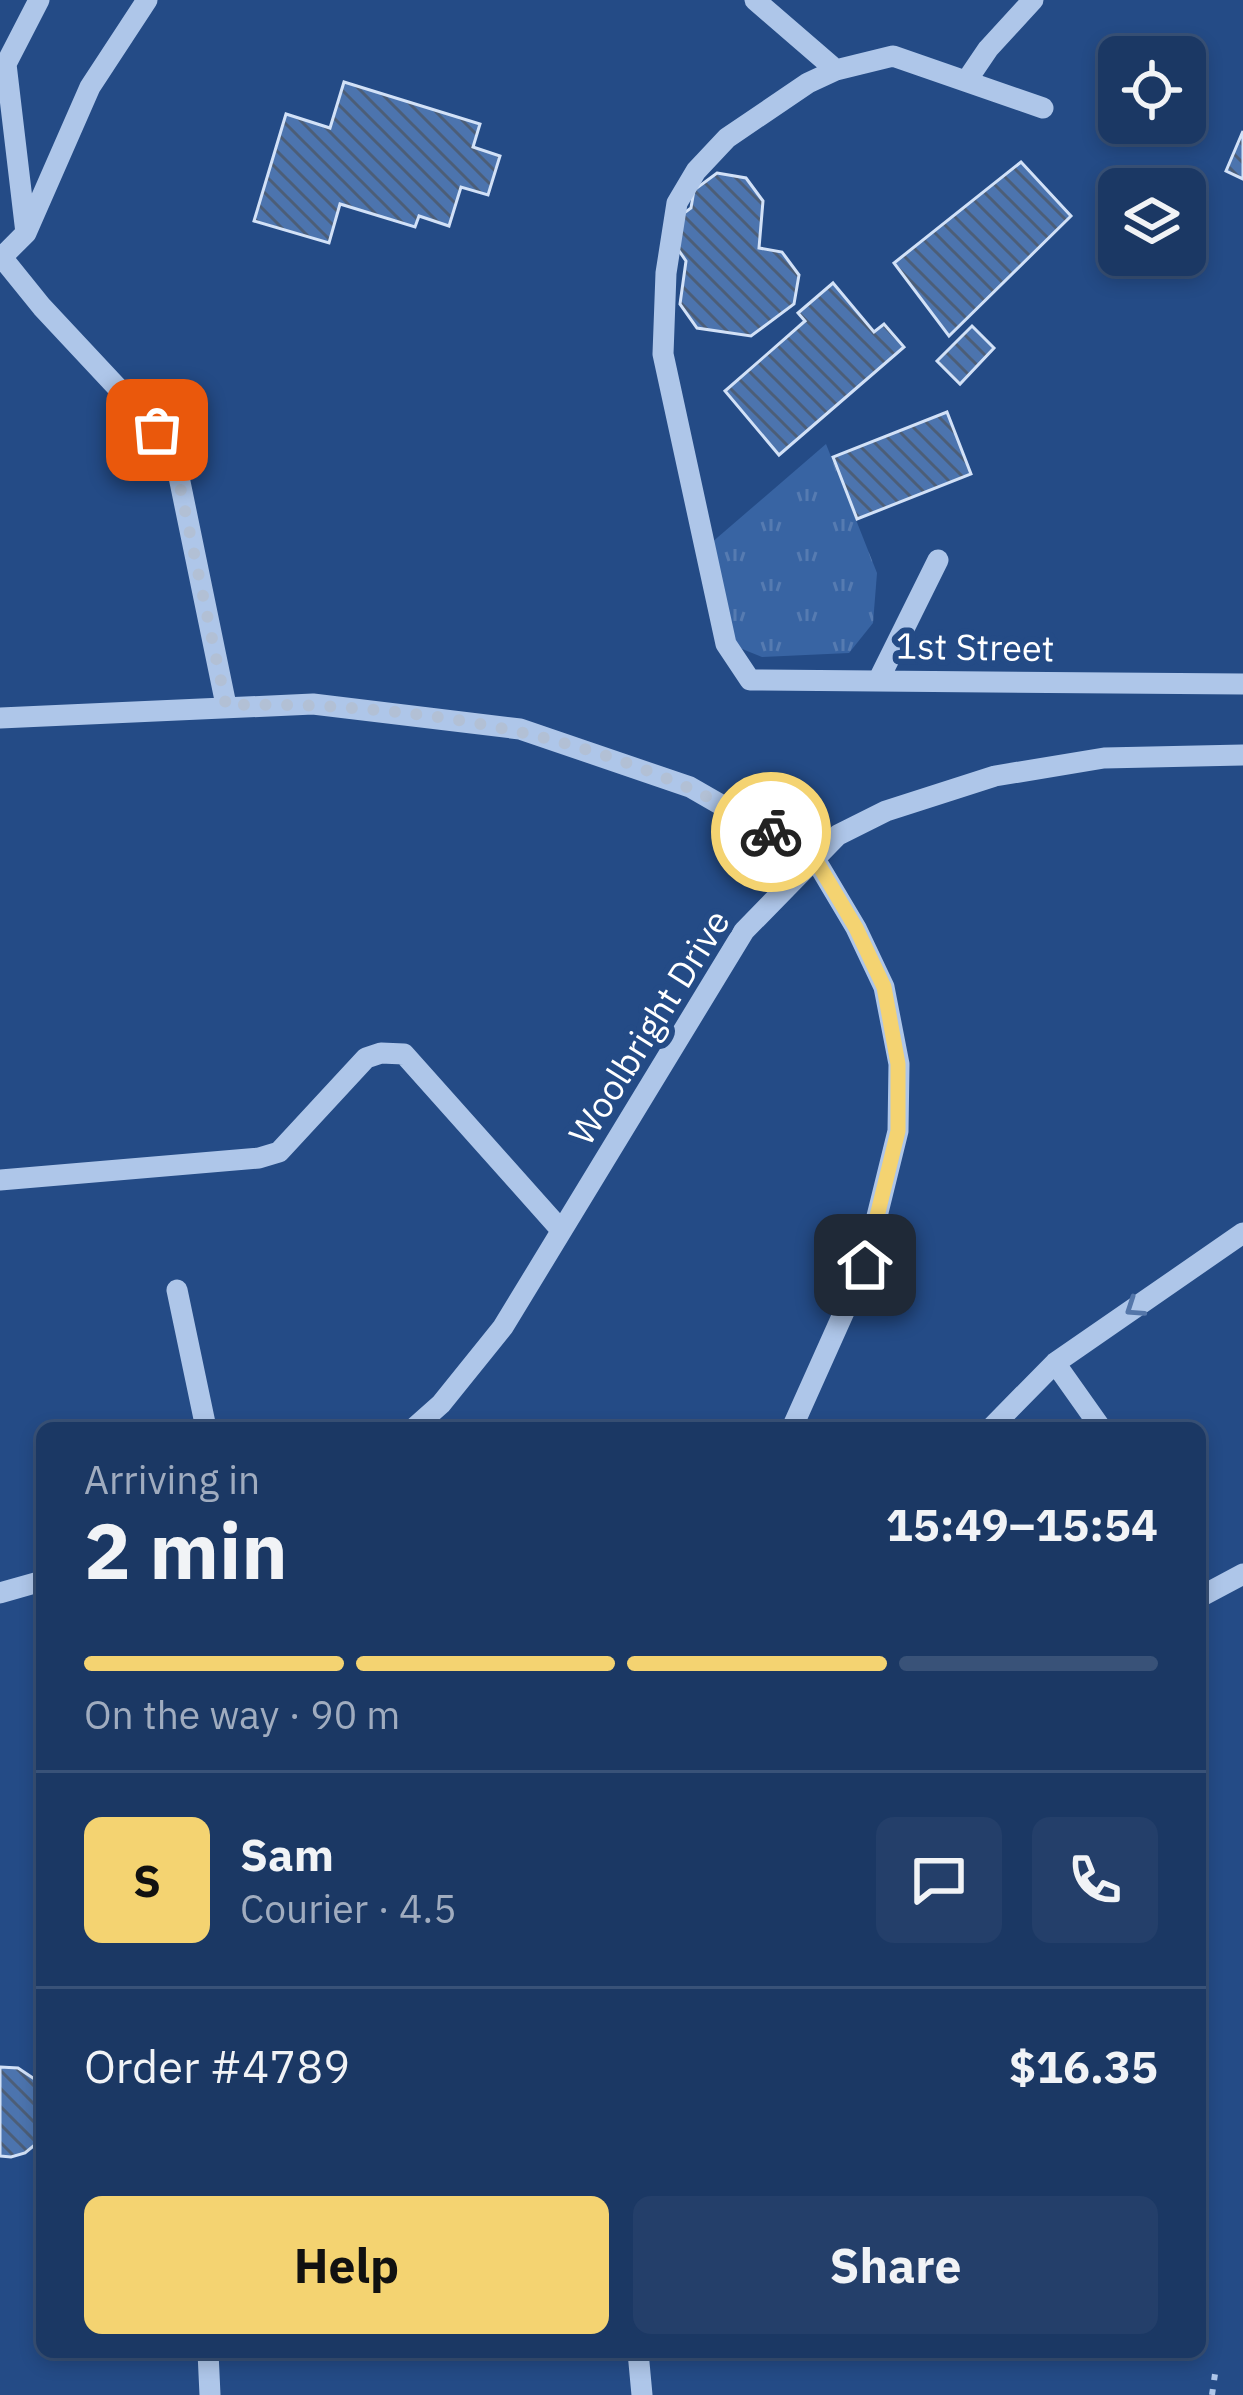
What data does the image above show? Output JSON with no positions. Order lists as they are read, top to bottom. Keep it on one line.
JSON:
{"streets":{"street":["1st Street","Woolbright Drive"]},"page":{"heading":["2 min","Arriving in","15:49–15:54"],"panel":["Sam","Courier · 4.5","Order #4789","$16.35"],"bar":"On the way · 90 m","round":"S","buttons":["Help","Share"]}}
